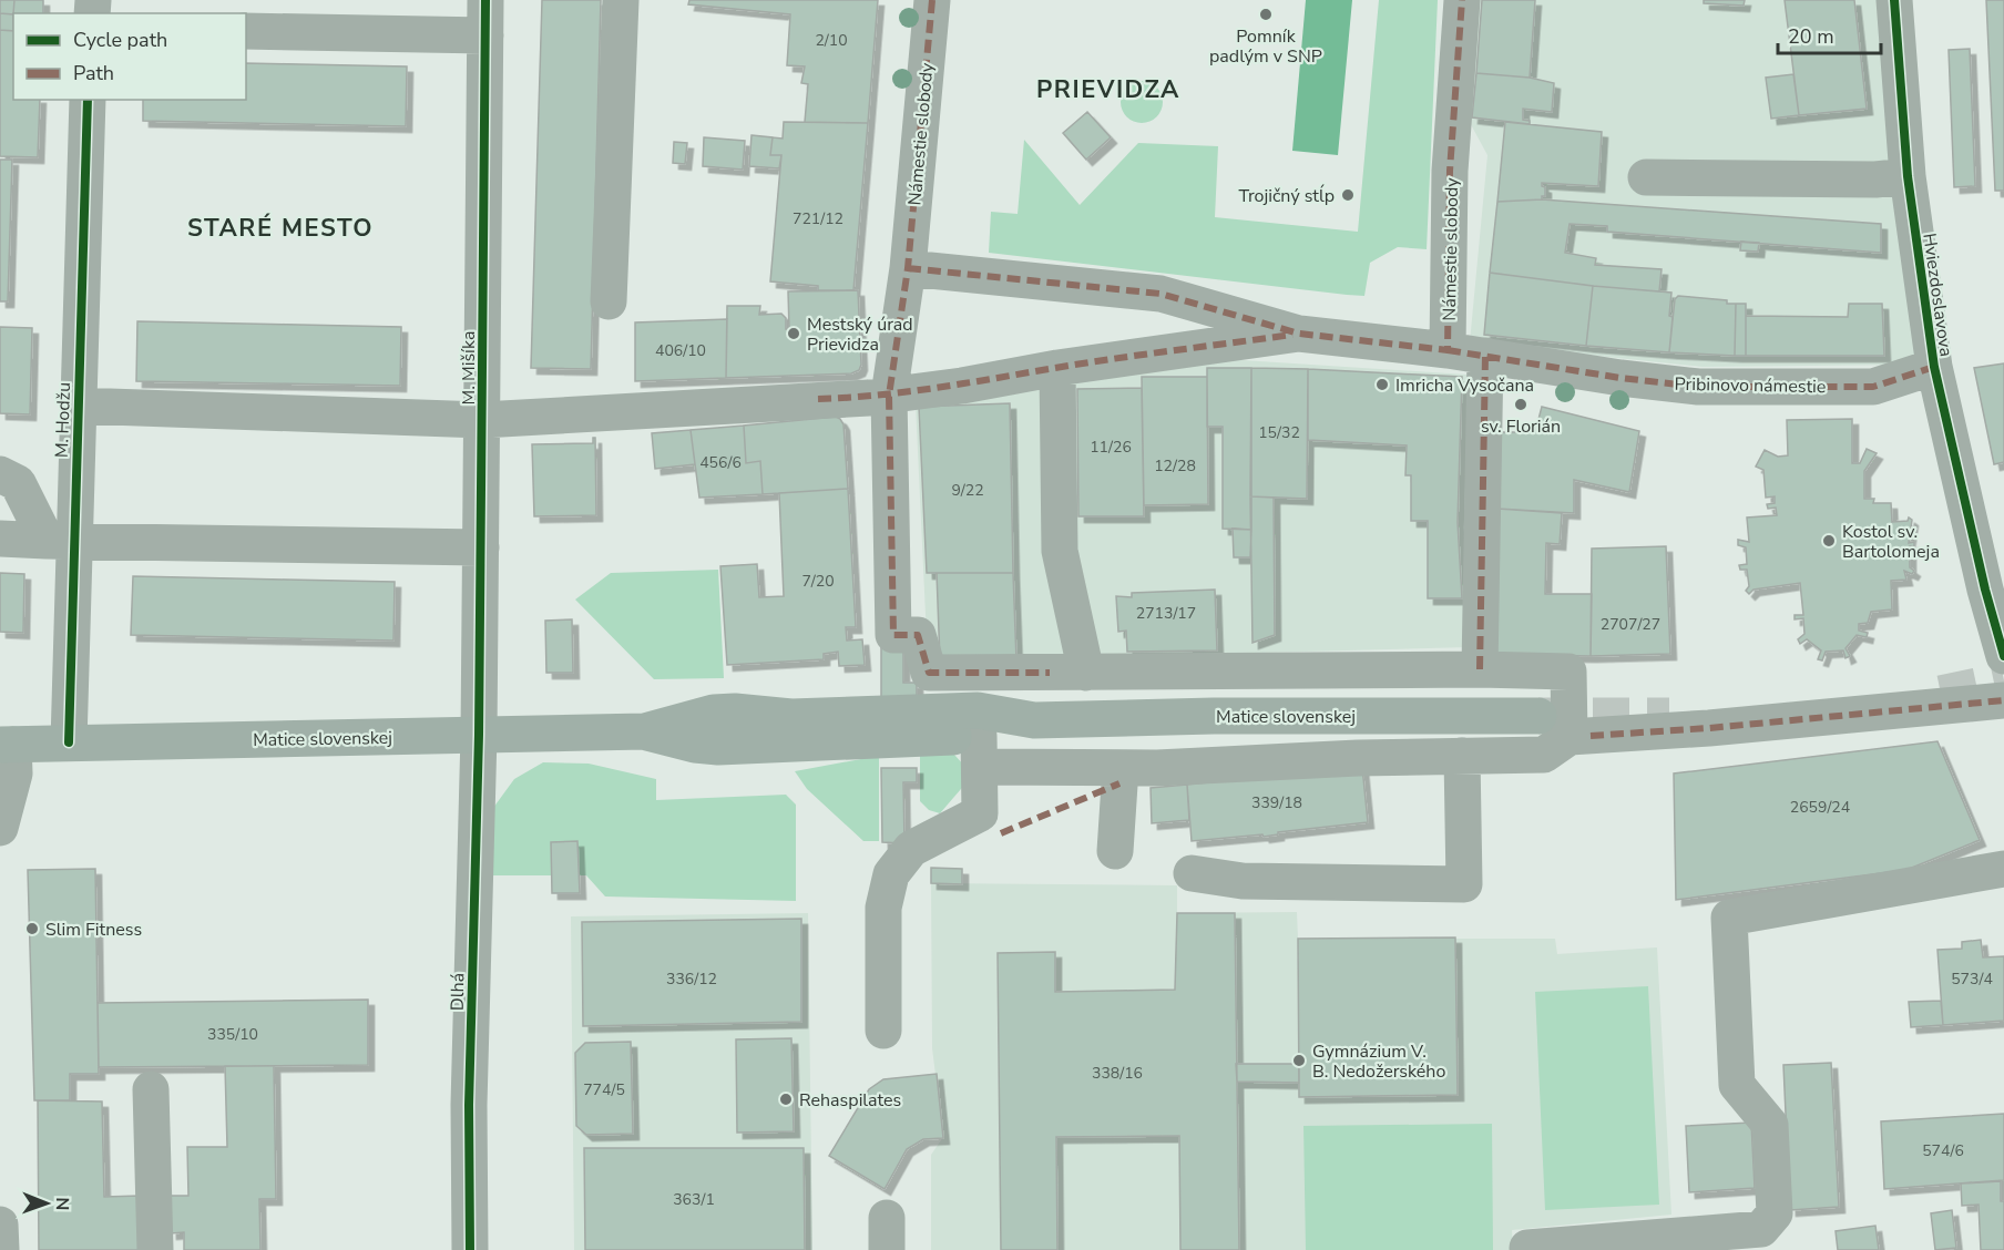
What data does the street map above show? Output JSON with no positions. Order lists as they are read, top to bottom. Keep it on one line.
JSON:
{"streets":{"main road":["Matice slovenskej"],"street":["Námestie slobody","Hviezdoslavova","M. Mišíka","Pribinovo námestie","M. Hodžu","Dlhá"]},"crossings":[["Námestie slobody","Pribinovo námestie"],["Hviezdoslavova","Pribinovo námestie"],["M. Mišíka","Matice slovenskej"],["M. Mišíka","Dlhá"],["M. Hodžu","Matice slovenskej"],["Matice slovenskej","Dlhá"]],"districts":["PRIEVIDZA","STARÉ MESTO"],"places":["Pomník padlým v SNP","Trojičný stĺp","Mestský úrad Prievidza","Imricha Vysočana","sv. Florián","Kostol sv. Bartolomeja","Slim Fitness","Gymnázium V. B. Nedožerského","Rehaspilates"],"house_numbers":["2/10","721/12","406/10","15/32","11/26","456/6","12/28","9/22","7/20","2713/17","2707/27","339/18","2659/24","336/12","573/4","335/10","338/16","774/5","574/6","363/1"],"legend":["Cycle path","Path"],"scale_bar":"20 m","north":"right"}
